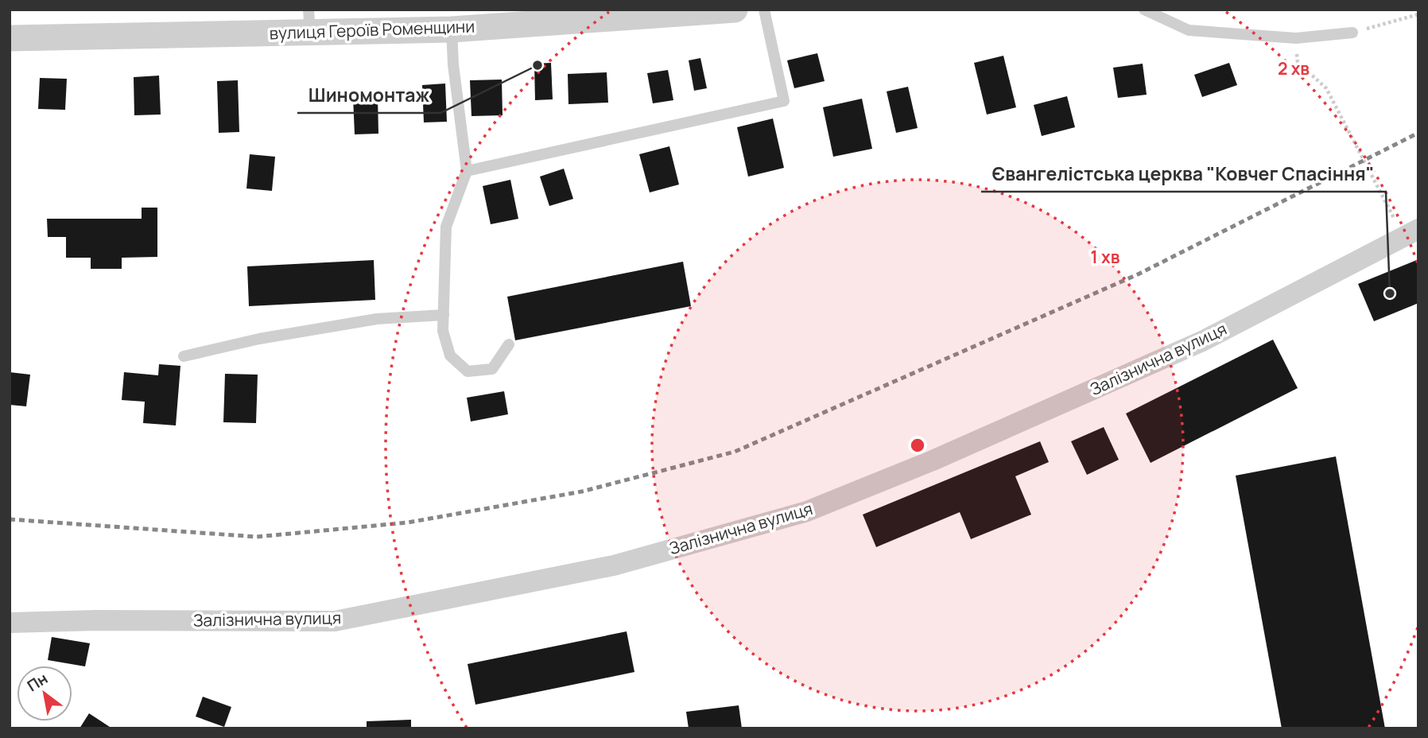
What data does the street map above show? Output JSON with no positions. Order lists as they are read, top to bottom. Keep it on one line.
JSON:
{"streets":{"street":["вулиця Героїв Роменщини","Залізнична вулиця"]},"places":["Шиномонтаж","Євангелістська церква \"Ковчег Спасіння\""],"north":"top left","rings":["2 хв","1 хв"]}
